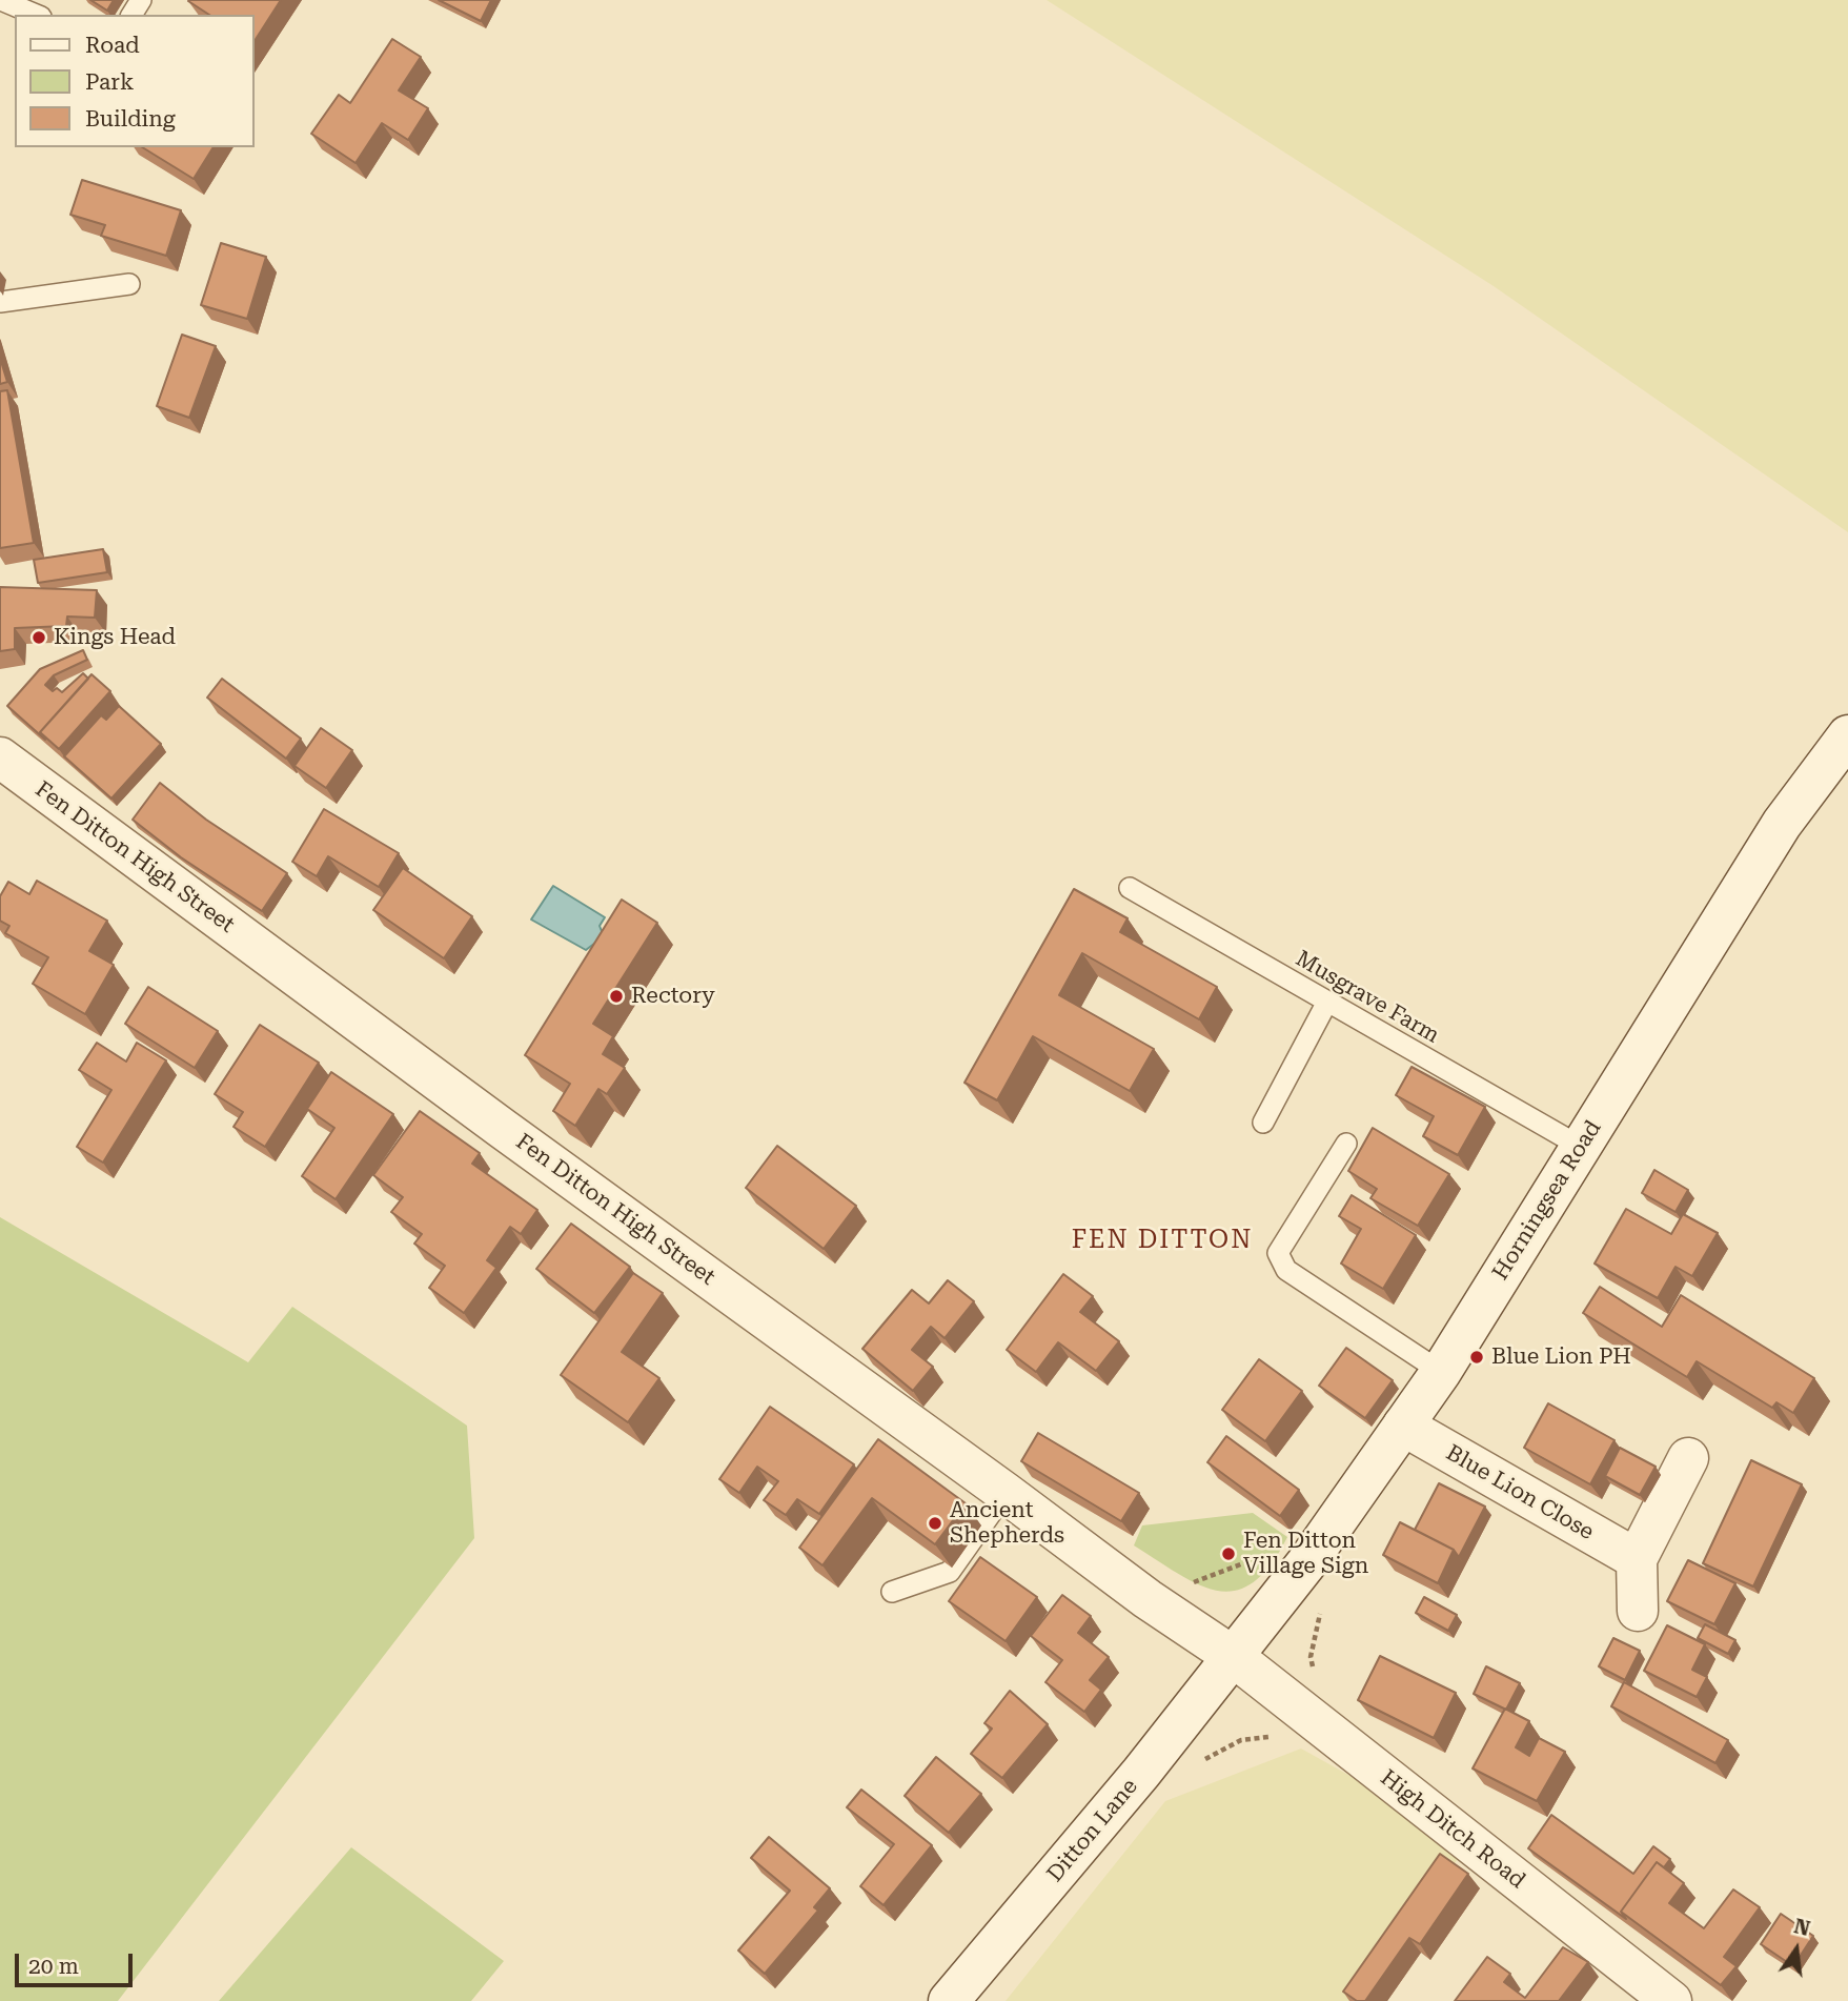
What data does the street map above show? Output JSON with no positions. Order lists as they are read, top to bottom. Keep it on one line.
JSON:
{"streets":{"street":["Fen Ditton High Street","Horningsea Road","Blue Lion Close","High Ditch Road","Ditton Lane"],"lane":["Musgrave Farm"]},"crossings":[["Fen Ditton High Street","Horningsea Road"],["Fen Ditton High Street","High Ditch Road"],["Fen Ditton High Street","Ditton Lane"],["Musgrave Farm","Horningsea Road"],["Horningsea Road","Blue Lion Close"],["Horningsea Road","High Ditch Road"],["Horningsea Road","Ditton Lane"],["High Ditch Road","Ditton Lane"]],"districts":["FEN DITTON"],"places":["Kings Head","Rectory","Blue Lion PH","Ancient Shepherds","Fen Ditton Village Sign"],"legend":["Road","Park","Building"],"scale_bar":"20 m","north":"top"}
